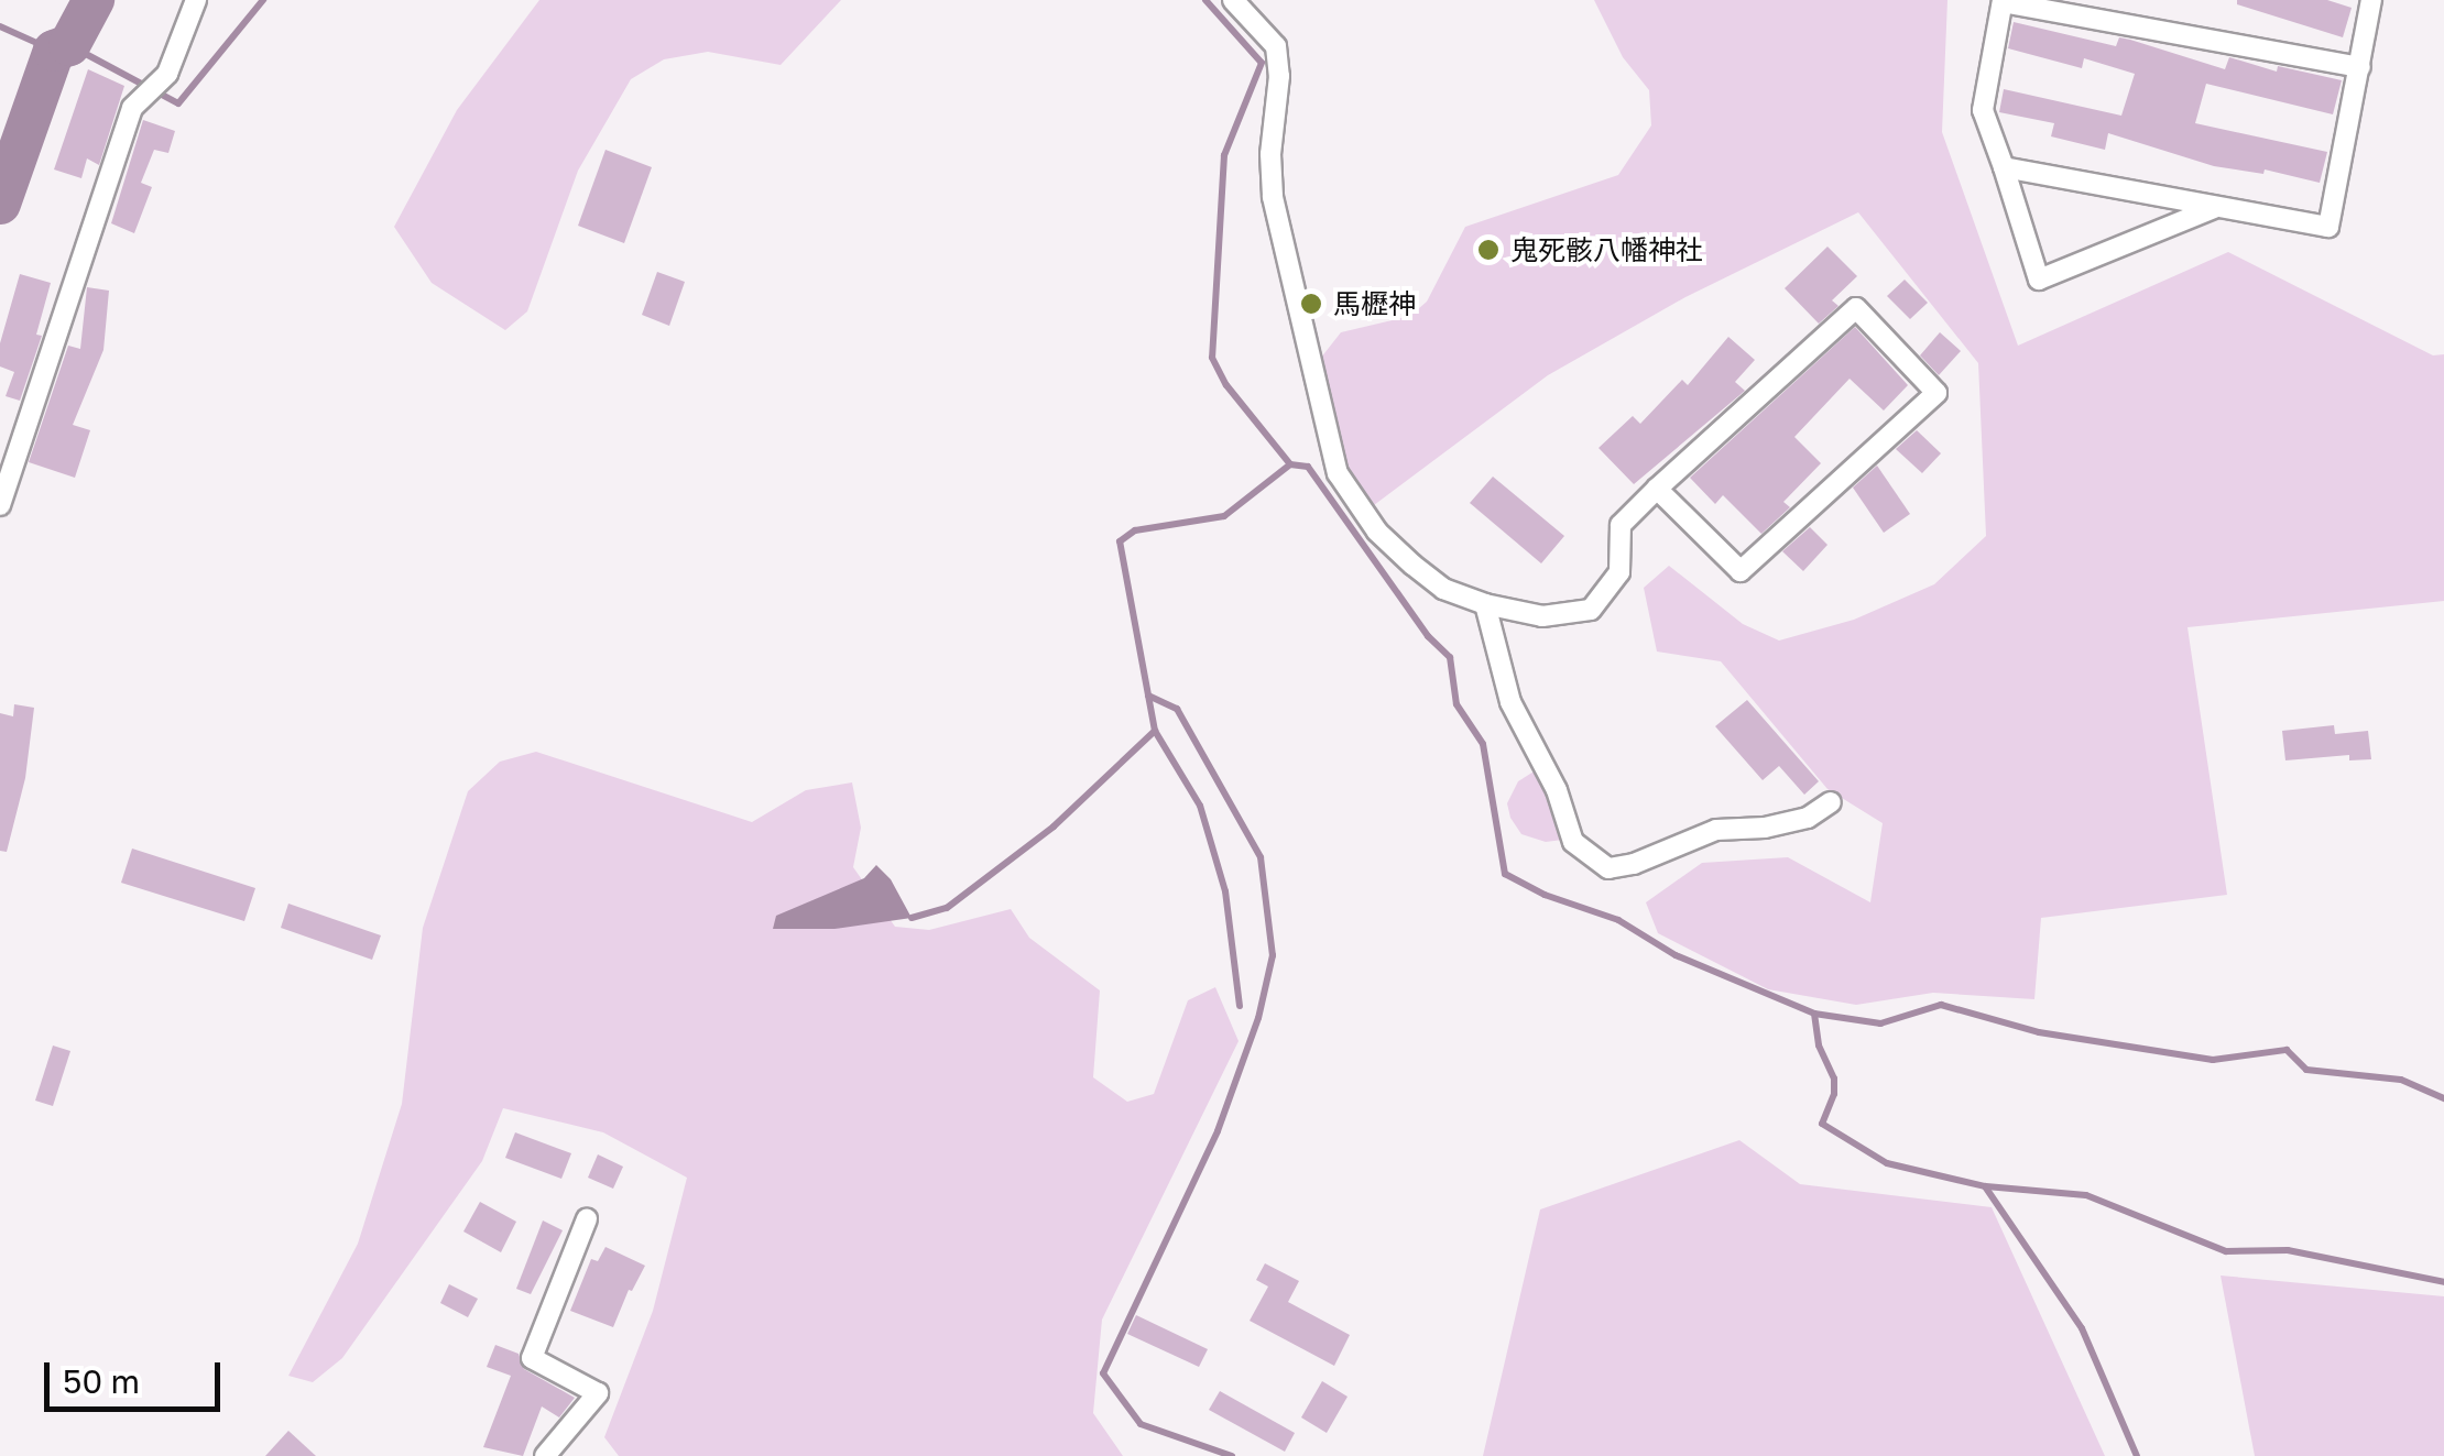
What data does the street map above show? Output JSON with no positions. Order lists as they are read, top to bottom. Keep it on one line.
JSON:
{"places":["鬼死骸八幡神社","馬櫪神"],"scale_bar":"50 m"}
